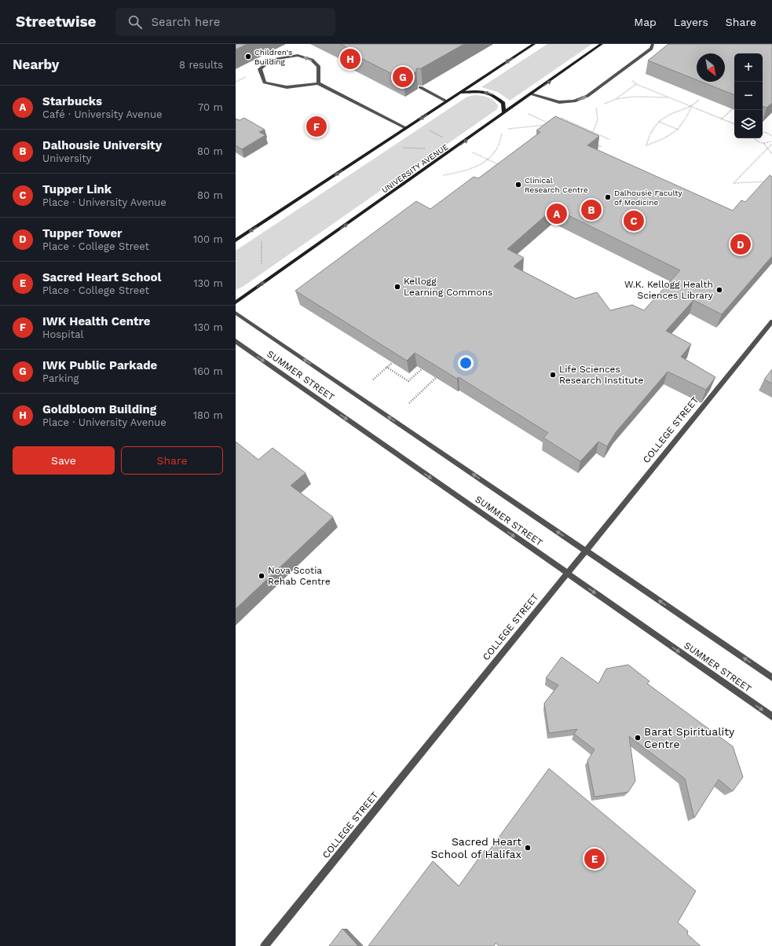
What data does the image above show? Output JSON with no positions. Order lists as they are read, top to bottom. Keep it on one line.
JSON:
{"streets":{"street":["UNIVERSITY AVENUE","SUMMER STREET","COLLEGE STREET"]},"crossings":[["SUMMER STREET","COLLEGE STREET"]],"places":["Children's Building","Clinical Research Centre","Dalhousie Faculty of Medicine","Kellogg Learning Commons","W.K. Kellogg Health Sciences Library","Life Sciences Research Institute","Nova Scotia Rehab Centre","Barat Spirituality Centre","Sacred Heart School of Halifax"],"north":"bottom right","page":{"header":"Streetwise","search":"Search here","nav":["Map","Layers","Share"],"heading":["Nearby","8 results"],"pins":["H","G","F","B","A","C","D","E"],"map_buttons":["+","−"],"list":[{"mark":"A","name":"Starbucks","note":"Café · University Avenue","value":"70 m"},{"mark":"B","name":"Dalhousie University","note":"University","value":"80 m"},{"mark":"C","name":"Tupper Link","note":"Place · University Avenue","value":"80 m"},{"mark":"D","name":"Tupper Tower","note":"Place · College Street","value":"100 m"},{"mark":"E","name":"Sacred Heart School","note":"Place · College Street","value":"130 m"},{"mark":"F","name":"IWK Health Centre","note":"Hospital","value":"130 m"},{"mark":"G","name":"IWK Public Parkade","note":"Parking","value":"160 m"},{"mark":"H","name":"Goldbloom Building","note":"Place · University Avenue","value":"180 m"}],"buttons":["Save","Share"]}}
